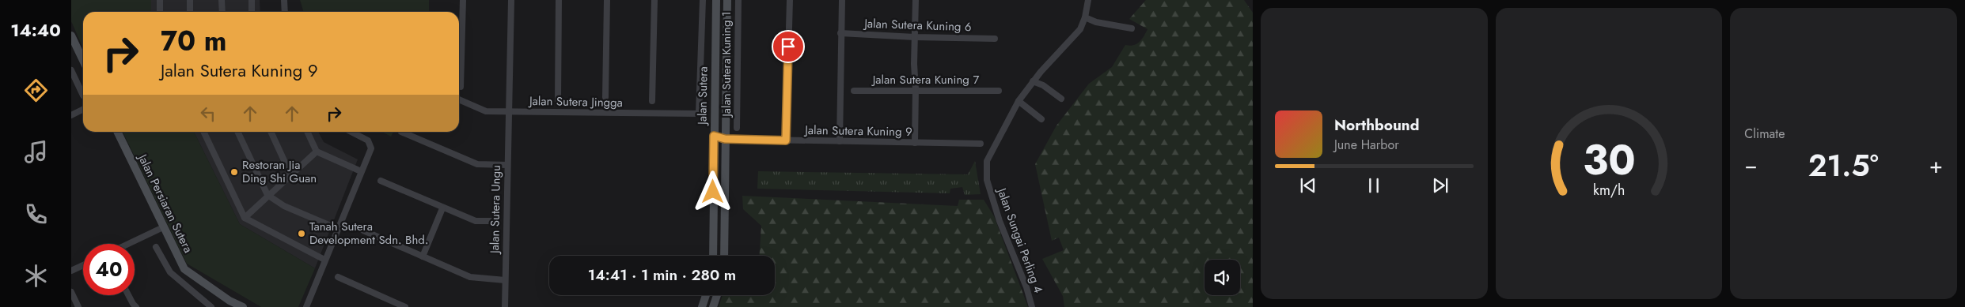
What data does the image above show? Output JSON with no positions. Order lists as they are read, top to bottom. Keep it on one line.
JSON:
{"streets":{"street":["Jalan Sutera Kuning 6","Jalan Sutera Kuning 1","Jalan Sutera Kuning 7","Jalan Sutera","Jalan Sutera Jingga","Jalan Sutera Kuning 9","Jalan Persiaran Sutera","Jalan Sutera Ungu","Jalan Sungai Perling 4"]},"crossings":[["Jalan Sutera","Jalan Sutera Kuning 9"],["Jalan Sutera Jingga","Jalan Sutera Ungu"]],"places":["Restoran Jia Ding Shi Guan","Tanah Sutera Development Sdn. Bhd."],"page":{"tabs":"14:40","tile":"Climate","turn":["70 m","Jalan Sutera Kuning 9"],"song":["Northbound","June Harbor"],"heat":["−","21.5°","+"],"limit":"40","trip":"14:41 · 1 min · 280 m","gauge":["30","km/h"]}}
